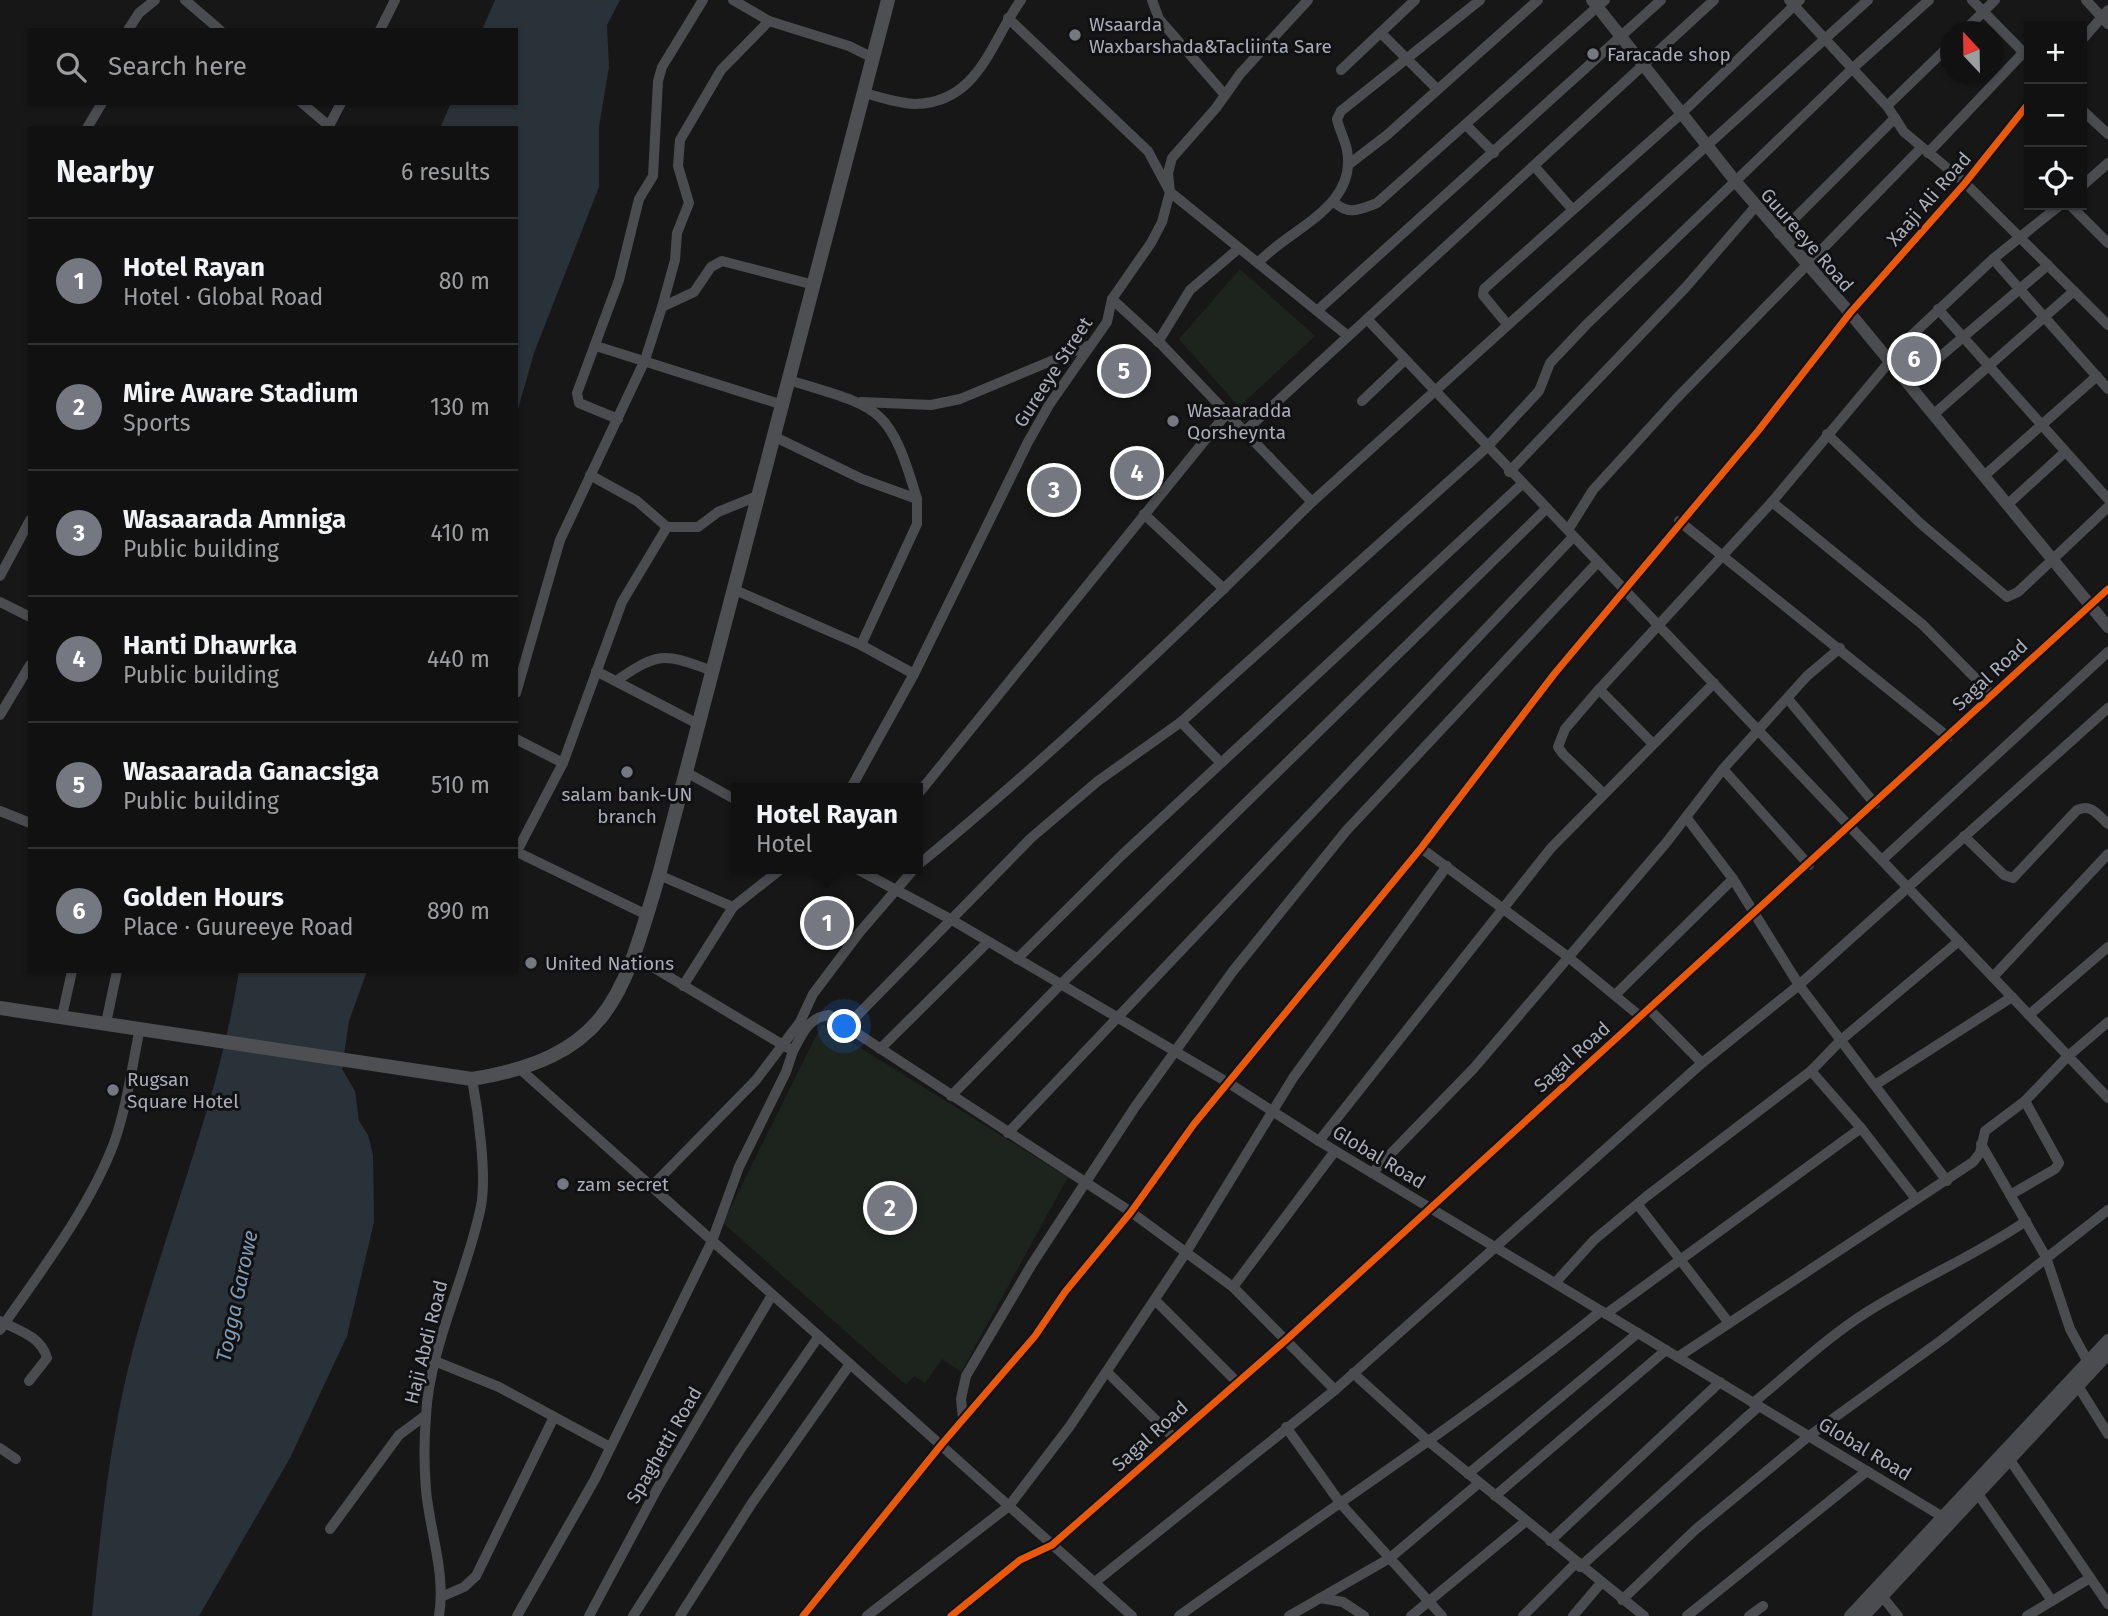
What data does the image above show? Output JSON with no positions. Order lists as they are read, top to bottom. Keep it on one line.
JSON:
{"streets":{"street":["Xaaji Ali Road","Guureeye Road","Gureeye Street","Sagal Road","Global Road","Haji Abdi Road","Spaghetti Road"]},"crossings":[["Xaaji Ali Road","Guureeye Road"],["Xaaji Ali Road","Global Road"],["Guureeye Road","Sagal Road"],["Sagal Road","Global Road"]],"water":["Togga Garowe"],"places":["Wsaarda Waxbarshada&Tacliinta Sare","Faracade shop","Wasaaradda Qorsheynta","salam bank-UN branch","United Nations","Rugsan Square Hotel","zam secret"],"north":"top","page":{"map_buttons":["+","−"],"search":"Search here","heading":["Nearby","6 results"],"list":[{"mark":"1","name":"Hotel Rayan","note":"Hotel · Global Road","value":"80 m"},{"mark":"2","name":"Mire Aware Stadium","note":"Sports","value":"130 m"},{"mark":"3","name":"Wasaarada Amniga","note":"Public building","value":"410 m"},{"mark":"4","name":"Hanti Dhawrka","note":"Public building","value":"440 m"},{"mark":"5","name":"Wasaarada Ganacsiga","note":"Public building","value":"510 m"},{"mark":"6","name":"Golden Hours","note":"Place · Guureeye Road","value":"890 m"}],"pins":["6","5","4","3","1","2"],"popup":["Hotel Rayan","Hotel"]}}
